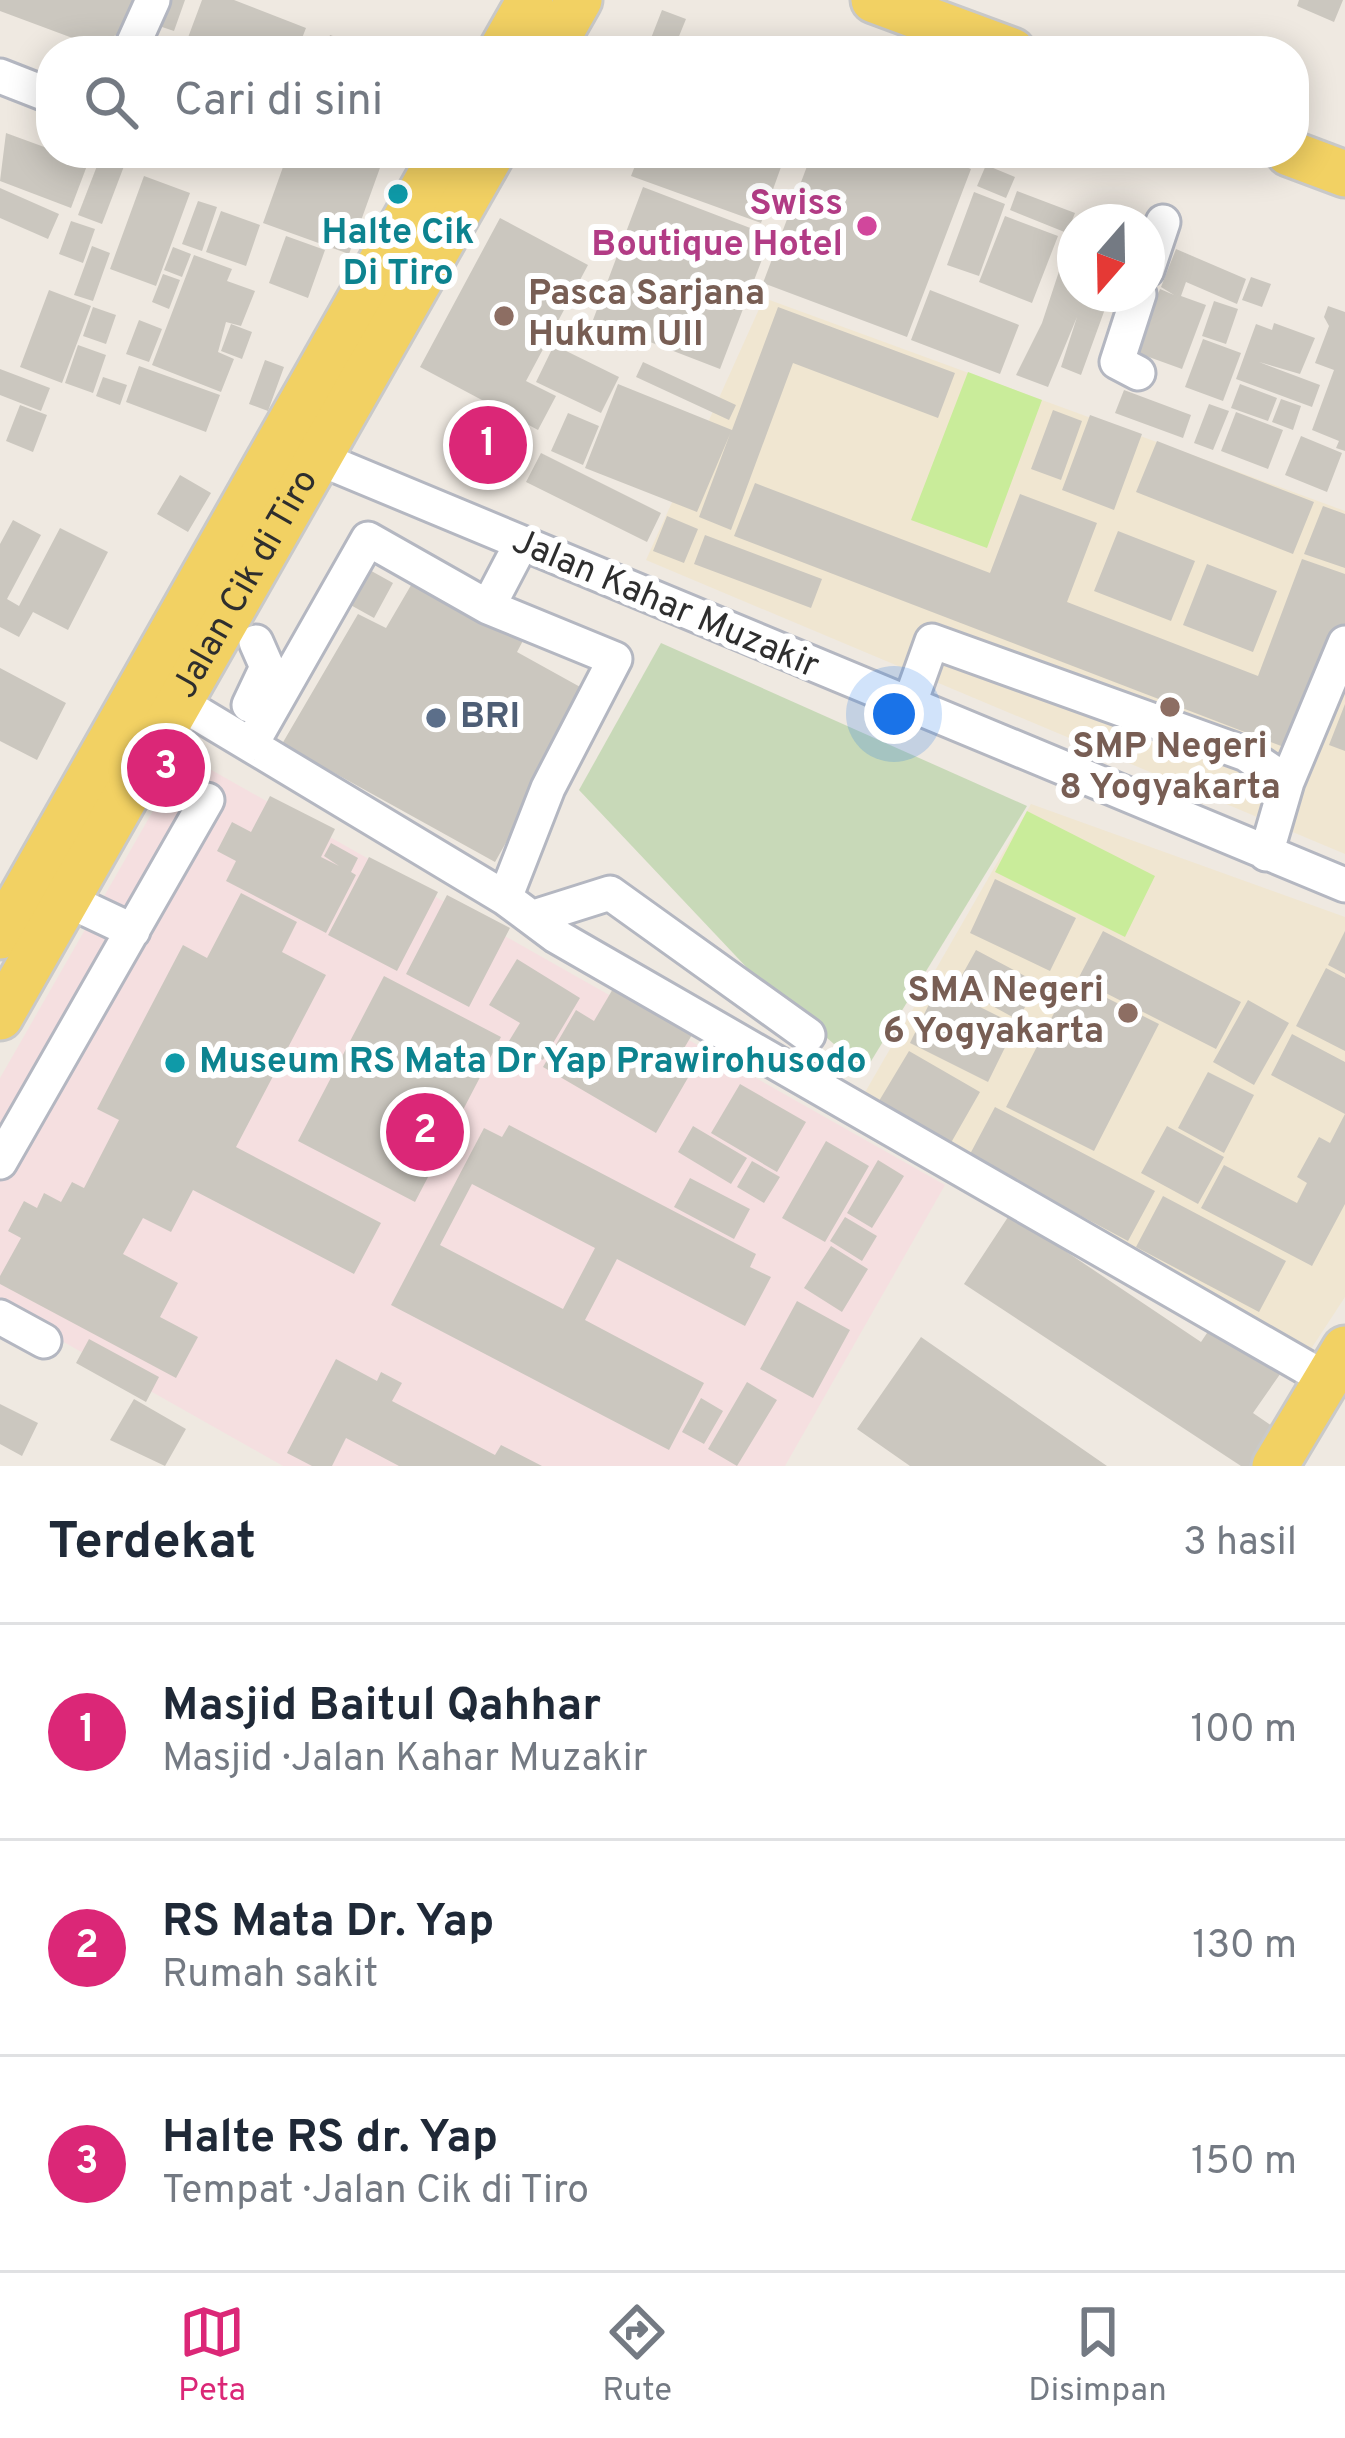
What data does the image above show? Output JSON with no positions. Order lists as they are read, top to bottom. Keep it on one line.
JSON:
{"streets":{"main road":["Jalan Cik di Tiro"],"street":["Jalan Kahar Muzakir"]},"crossings":[["Jalan Cik di Tiro","Jalan Kahar Muzakir"]],"places":["Halte Cik Di Tiro","Swiss Boutique Hotel","Pasca Sarjana Hukum UII","SMP Negeri 8 Yogyakarta","BRI","SMA Negeri 6 Yogyakarta","Museum RS Mata Dr Yap Prawirohusodo"],"north":"bottom","page":{"search":"Cari di sini","pins":["1","3","2"],"heading":["Terdekat","3 hasil"],"list":[{"mark":"1","name":"Masjid Baitul Qahhar","note":"Masjid · Jalan Kahar Muzakir","value":"100 m"},{"mark":"2","name":"RS Mata Dr. Yap","note":"Rumah sakit","value":"130 m"},{"mark":"3","name":"Halte RS dr. Yap","note":"Tempat · Jalan Cik di Tiro","value":"150 m"}],"nav":["Peta","Rute","Disimpan"]}}
